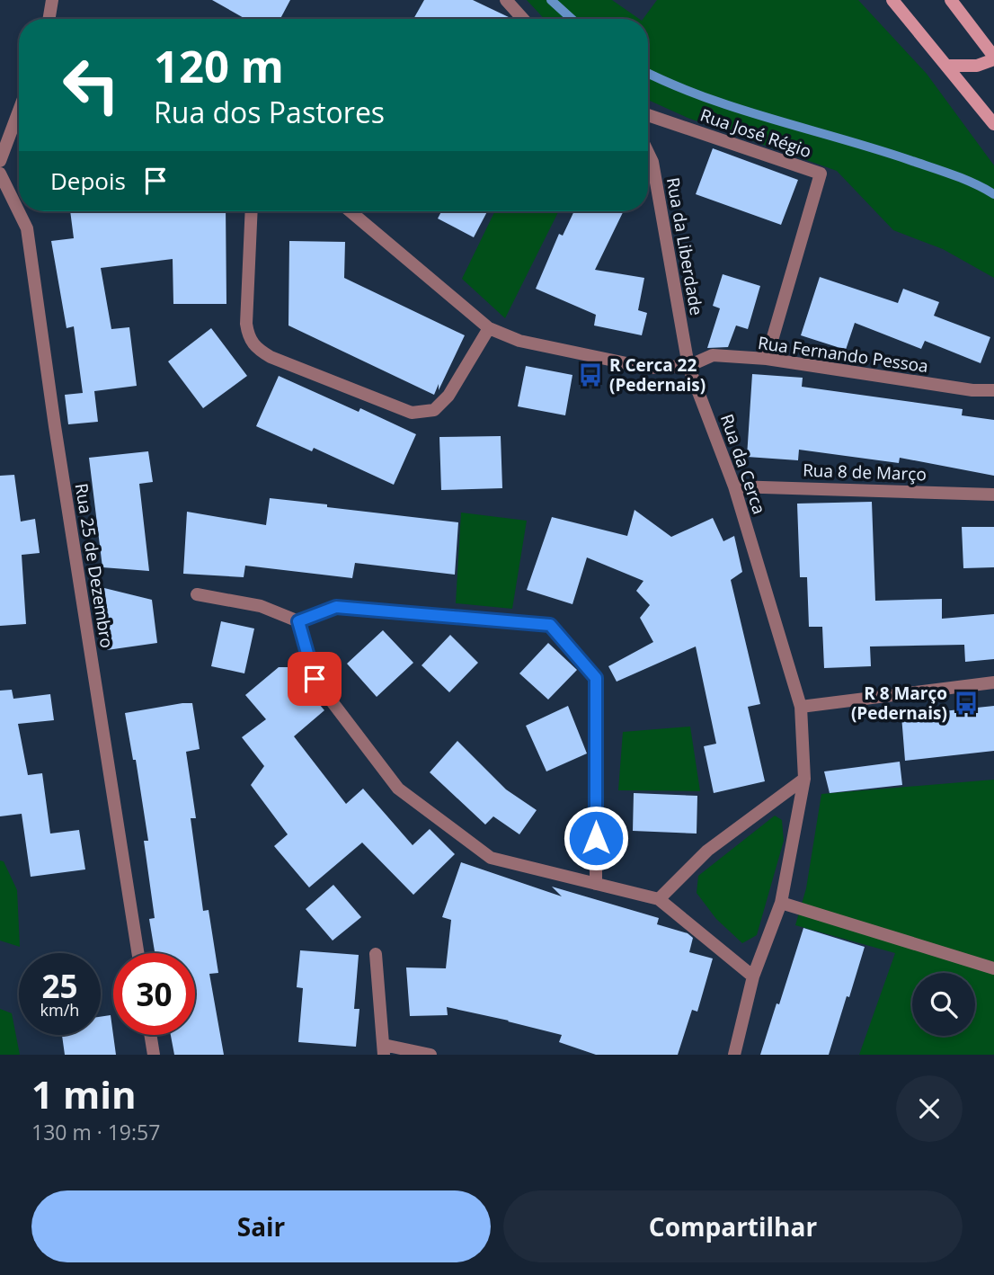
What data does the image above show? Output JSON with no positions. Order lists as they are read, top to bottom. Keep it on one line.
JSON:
{"streets":{"street":["Rua José Régio","Rua da Liberdade","Rua Fernando Pessoa","Rua da Cerca","Rua 8 de Março","Rua 25 de Dezembro"]},"crossings":[["Rua José Régio","Rua Fernando Pessoa"],["Rua da Liberdade","Rua Fernando Pessoa"],["Rua da Liberdade","Rua da Cerca"],["Rua Fernando Pessoa","Rua da Cerca"],["Rua da Cerca","Rua 8 de Março"]],"places":{"bus stop":["R Cerca 22 (Pedernais)","R 8 Março (Pedernais)"]},"page":{"turn":["120 m","Rua dos Pastores"],"then":"Depois","speed":"25 km/h","limit":"30","heading":["1 min","130 m · 19:57"],"buttons":["Sair","Compartilhar"]}}
